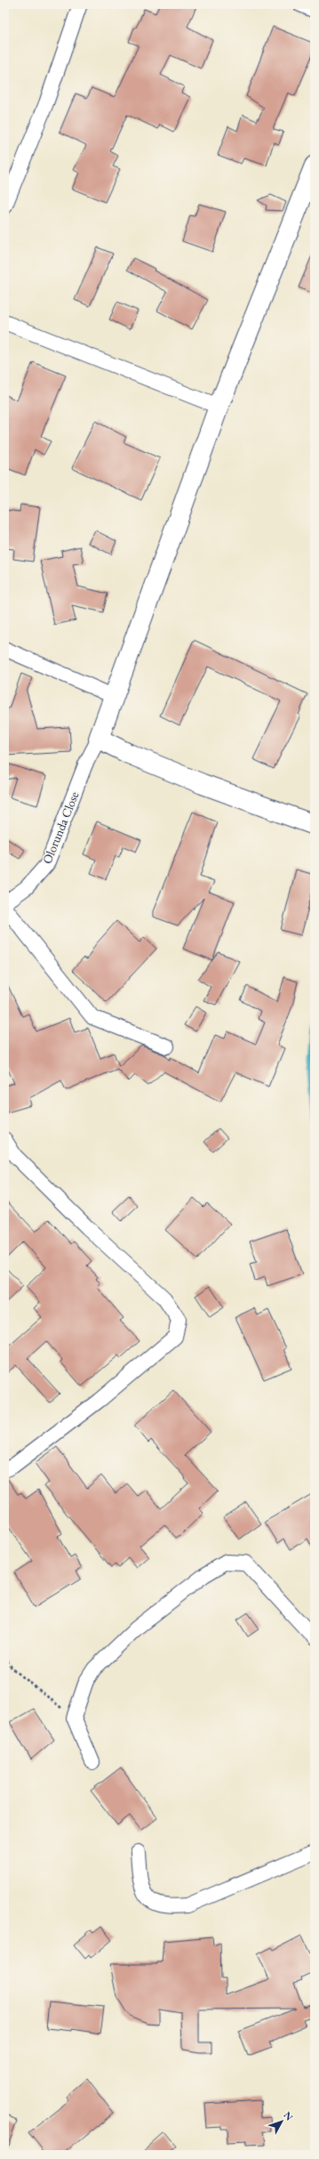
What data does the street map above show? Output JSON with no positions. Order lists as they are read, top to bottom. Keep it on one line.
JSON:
{"streets":{"street":["Olorunda Close"]},"north":"top right"}
